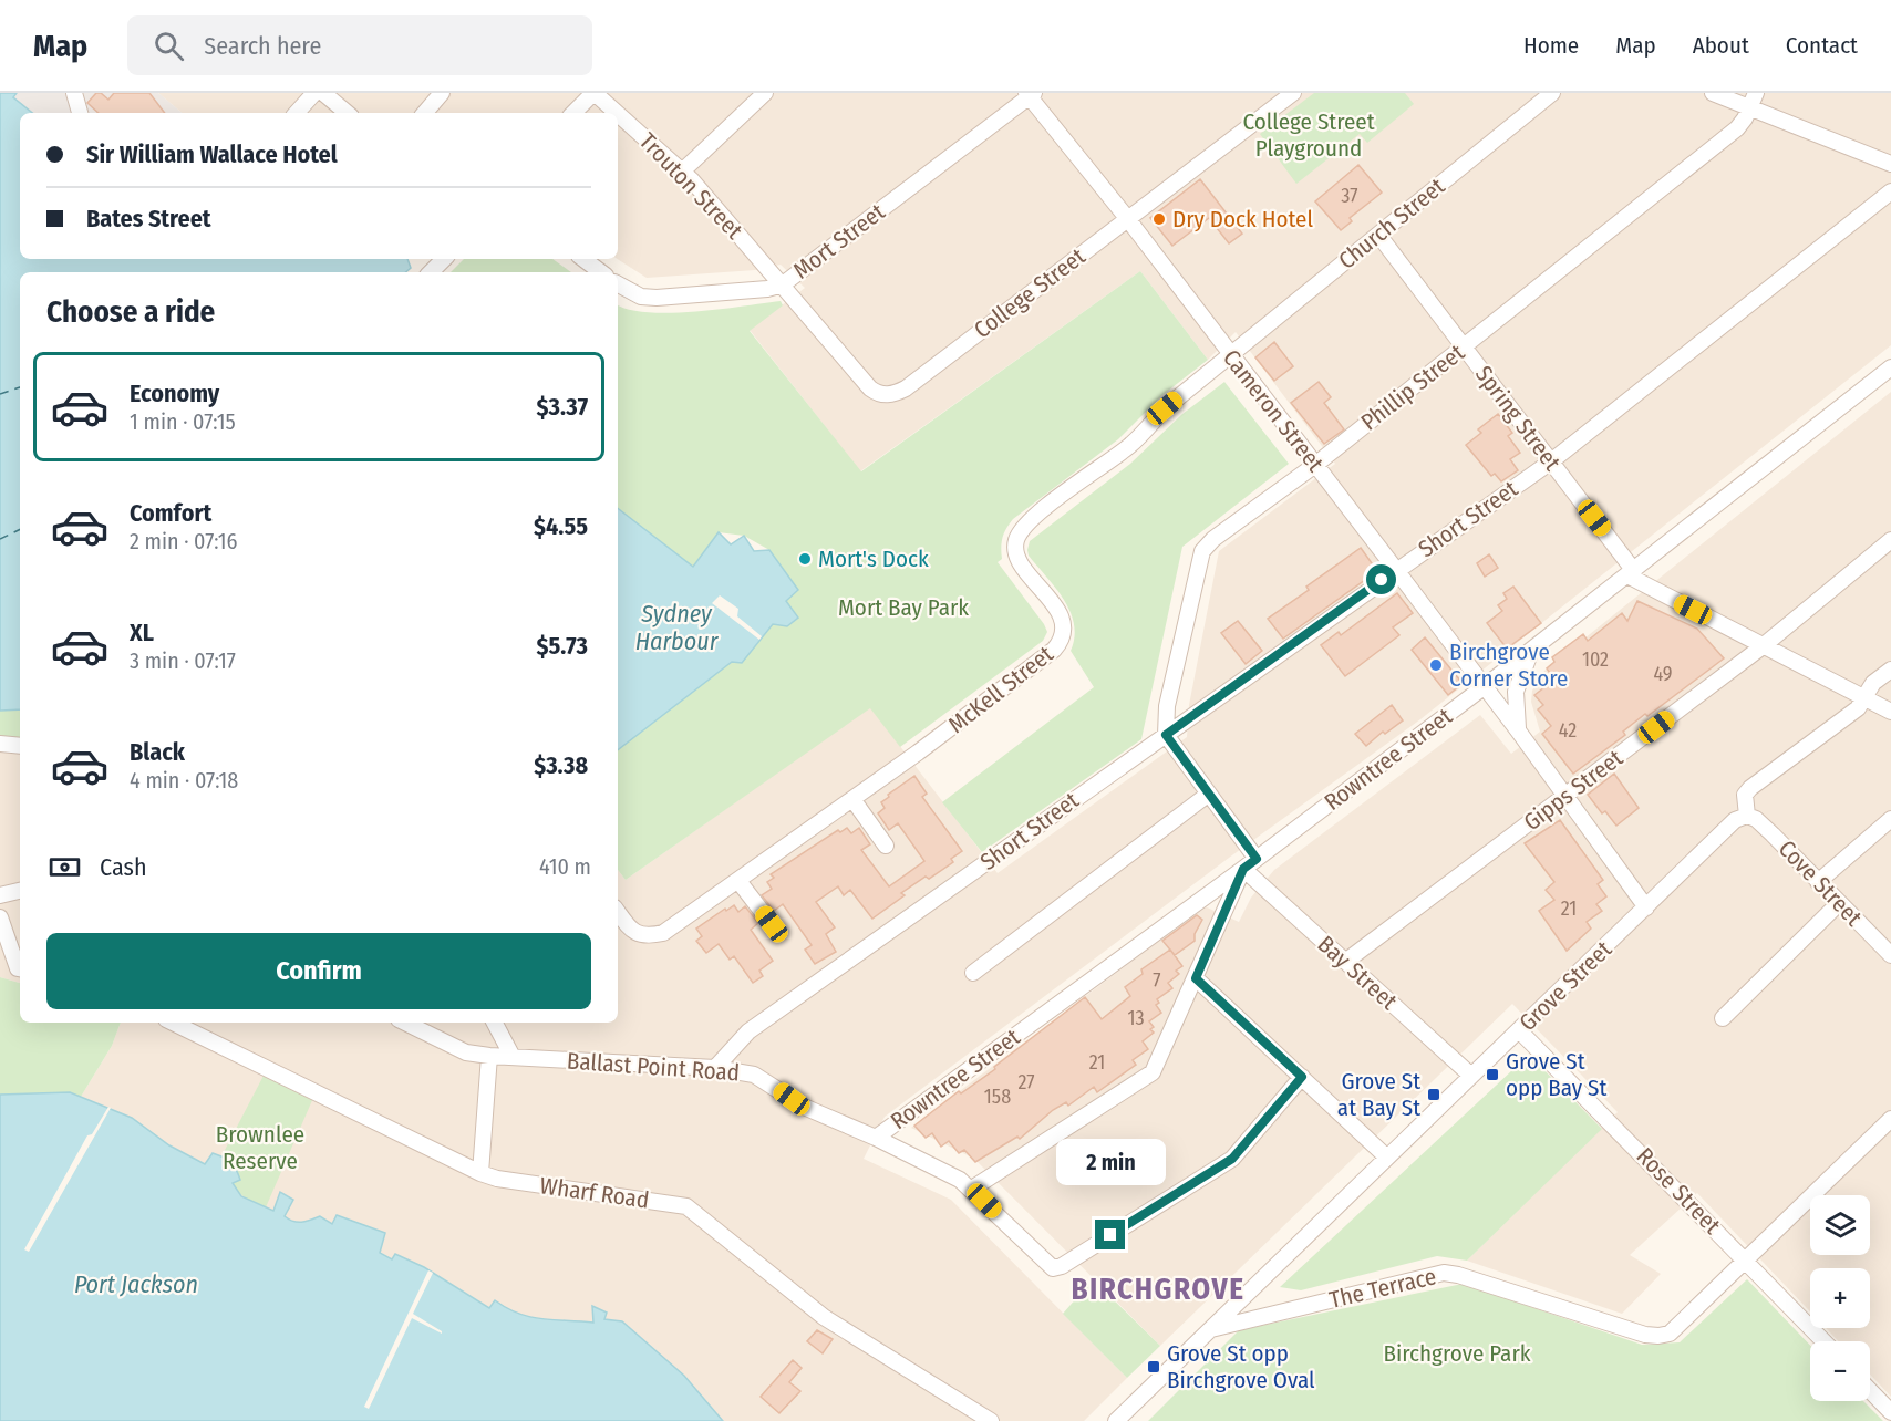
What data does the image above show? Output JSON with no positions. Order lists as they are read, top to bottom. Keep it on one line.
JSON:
{"streets":{"street":["Trouton Street","Church Street","Mort Street","College Street","Phillip Street","Cameron Street","Spring Street","Short Street","McKell Street","Rowntree Street","Gipps Street","Cove Street","Bay Street","Grove Street","Ballast Point Road","Rose Street","Wharf Road","The Terrace"]},"crossings":[["Trouton Street","Mort Street"],["Trouton Street","College Street"],["Church Street","Cameron Street"],["Church Street","Spring Street"],["Church Street","McKell Street"],["Mort Street","College Street"],["Mort Street","Cameron Street"],["College Street","Cameron Street"],["Phillip Street","Cameron Street"],["Phillip Street","Spring Street"],["Phillip Street","Short Street"],["Cameron Street","Short Street"],["Cameron Street","McKell Street"],["Cameron Street","Rowntree Street"],["Cameron Street","Gipps Street"],["Cameron Street","Grove Street"],["Spring Street","Short Street"],["Spring Street","Rowntree Street"],["Spring Street","Gipps Street"],["Short Street","Ballast Point Road"],["Rowntree Street","Bay Street"],["Rowntree Street","Ballast Point Road"],["Gipps Street","Bay Street"],["Cove Street","Grove Street"],["Bay Street","Grove Street"],["Grove Street","Rose Street"],["Grove Street","The Terrace"],["Rose Street","The Terrace"]],"districts":["BIRCHGROVE"],"water":["Sydney Harbour","Port Jackson"],"parks":["College Street Playground","Mort Bay Park","Brownlee Reserve","Birchgrove Park"],"places":{"other":["Dry Dock Hotel","Mort's Dock","Birchgrove Corner Store"],"transit":["Grove St opp Bay St","Grove St at Bay St","Grove St opp Birchgrove Oval"]},"house_numbers":["37","102","49","42","21","7","13","21","27","158"],"page":{"header":"Map","search":"Search here","nav":["Home","Map","About","Contact"],"banner":["Sir William Wallace Hotel","Bates Street"],"heading":"Choose a ride","list":[{"name":"Economy","note":"1 min · 07:15","value":"$3.37"},{"name":"Comfort","note":"2 min · 07:16","value":"$4.55"},{"name":"XL","note":"3 min · 07:17","value":"$5.73"},{"name":"Black","note":"4 min · 07:18","value":"$3.38"}],"pay":["Cash","410 m"],"buttons":"Confirm","bubble":"2 min","map_buttons":["+","−"]}}
